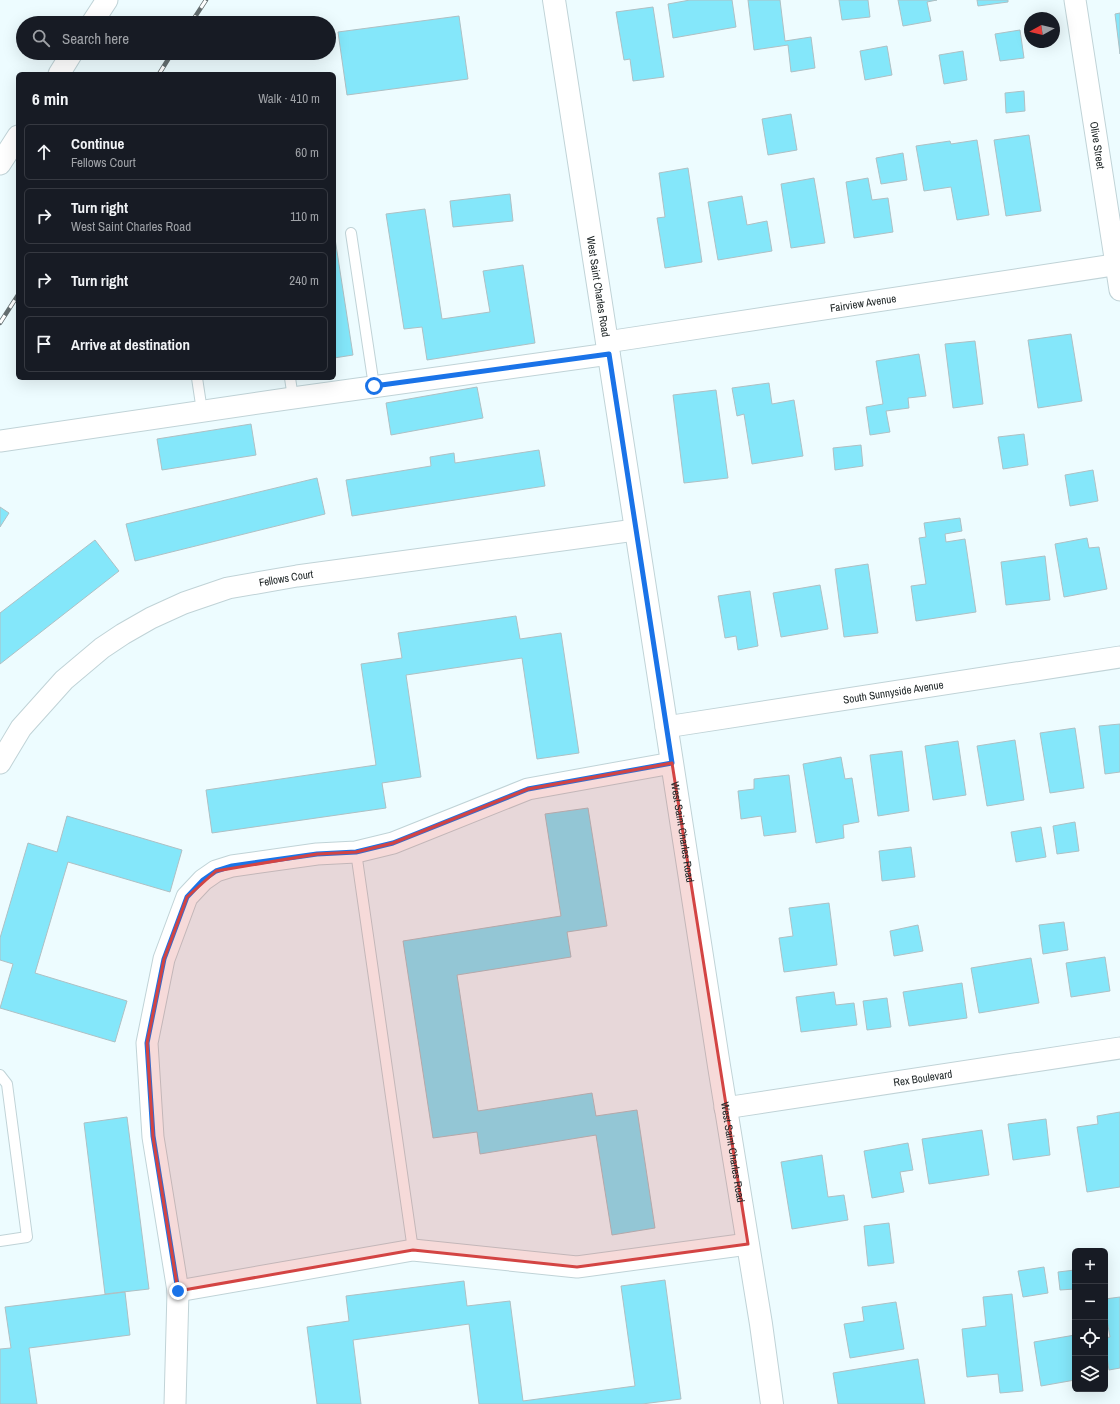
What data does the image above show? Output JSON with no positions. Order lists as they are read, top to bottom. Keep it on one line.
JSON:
{"streets":{"main road":["West Saint Charles Road"],"street":["Olive Street","Fairview Avenue","Fellows Court","South Sunnyside Avenue","Rex Boulevard"]},"crossings":[["Olive Street","Fairview Avenue"],["West Saint Charles Road","Fairview Avenue"],["West Saint Charles Road","Fellows Court"],["West Saint Charles Road","South Sunnyside Avenue"],["West Saint Charles Road","Rex Boulevard"]],"north":"left","page":{"search":"Search here","heading":["6 min","Walk · 410 m"],"list":[["Continue","Fellows Court","60 m"],["Turn right","West Saint Charles Road","110 m"],["Turn right","240 m"],"Arrive at destination"],"map_buttons":["+","−"]}}
